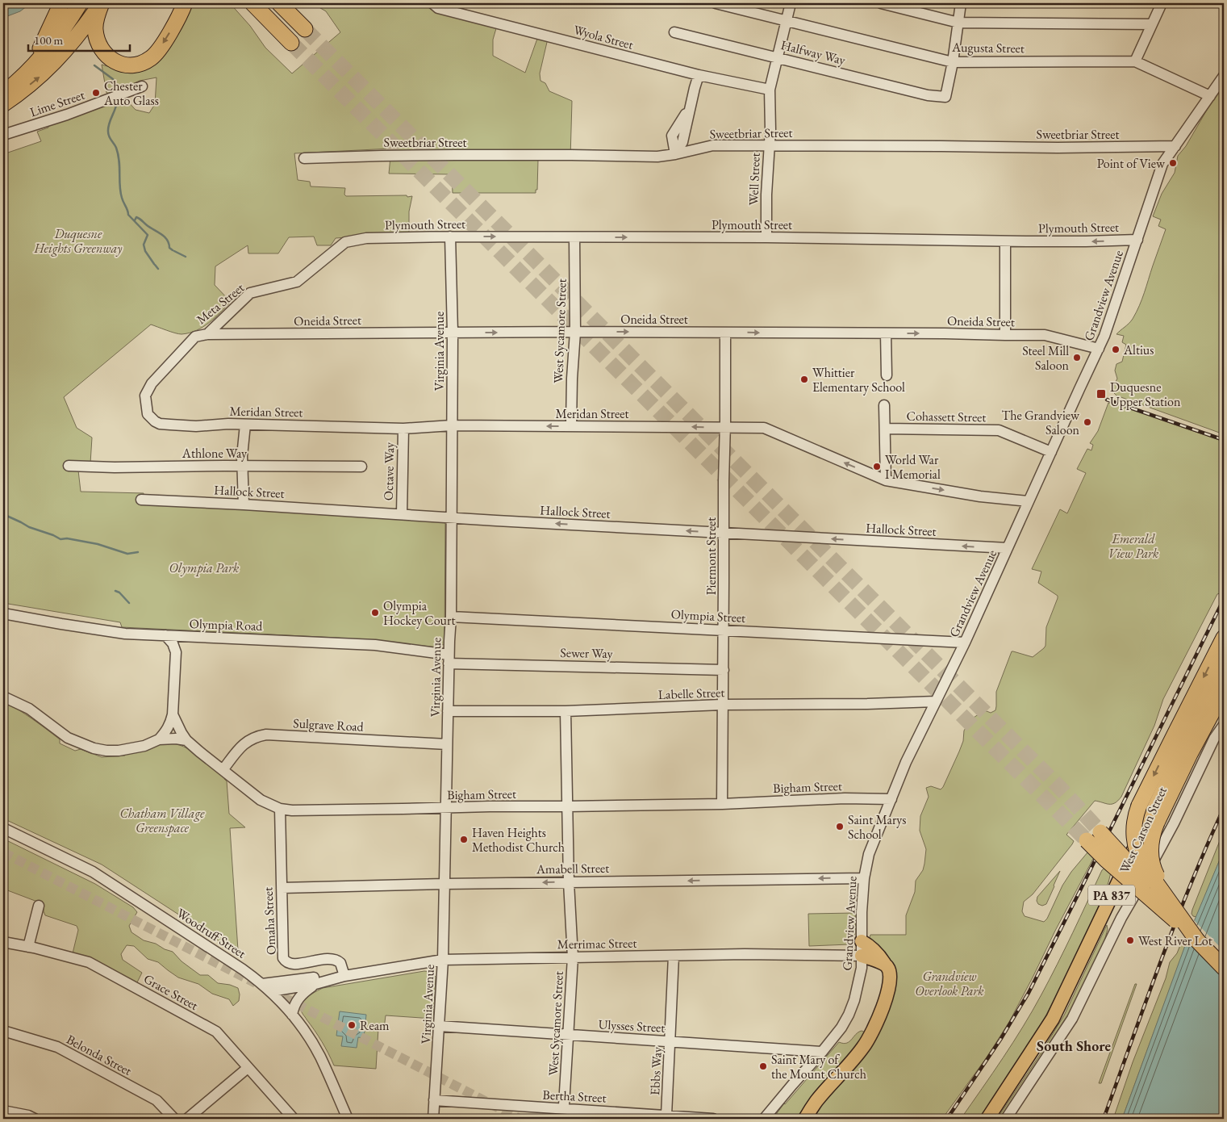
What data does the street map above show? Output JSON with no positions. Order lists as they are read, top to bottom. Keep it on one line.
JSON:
{"streets":{"main road":["West Carson Street","PA 837"],"street":["Wyola Street","Augusta Street","Halfway Way","Lime Street","Sweetbriar Street","Well Street","Plymouth Street","Grandview Avenue","Meta Street","Oneida Street","West Sycamore Street","Virginia Avenue","Meridan Street","Cohassett Street","Athlone Way","Octave Way","Hallock Street","Piermont Street","Olympia Street","Olympia Road","Sewer Way","Labelle Street","Sulgrave Road","Bigham Street","Amabell Street","Omaha Street","Woodruff Street","Merrimac Street","Grace Street","Ulysses Street","Belonda Street","Ebbs Way","Bertha Street"]},"crossings":[["Wyola Street","Well Street"],["Augusta Street","Halfway Way"],["Augusta Street","Well Street"],["Augusta Street","Grandview Avenue"],["Halfway Way","Well Street"],["Sweetbriar Street","Well Street"],["Sweetbriar Street","Grandview Avenue"],["Well Street","Plymouth Street"],["Plymouth Street","Grandview Avenue"],["Plymouth Street","Meta Street"],["Plymouth Street","West Sycamore Street"],["Plymouth Street","Virginia Avenue"],["Grandview Avenue","Oneida Street"],["Grandview Avenue","Meridan Street"],["Grandview Avenue","Cohassett Street"],["Grandview Avenue","Hallock Street"],["Grandview Avenue","Olympia Street"],["Grandview Avenue","Labelle Street"],["Grandview Avenue","Bigham Street"],["Grandview Avenue","Amabell Street"],["Grandview Avenue","Merrimac Street"],["Grandview Avenue","Ulysses Street"],["Meta Street","Oneida Street"],["Meta Street","Meridan Street"],["Oneida Street","West Sycamore Street"],["Oneida Street","Virginia Avenue"],["Oneida Street","Piermont Street"],["West Sycamore Street","Meridan Street"],["West Sycamore Street","Labelle Street"],["West Sycamore Street","Bigham Street"],["West Sycamore Street","Amabell Street"],["West Sycamore Street","Merrimac Street"],["West Sycamore Street","Ulysses Street"],["West Sycamore Street","Bertha Street"],["Virginia Avenue","Meridan Street"],["Virginia Avenue","Hallock Street"],["Virginia Avenue","Olympia Street"],["Virginia Avenue","Olympia Road"],["Virginia Avenue","Sewer Way"],["Virginia Avenue","Labelle Street"],["Virginia Avenue","Sulgrave Road"],["Virginia Avenue","Bigham Street"],["Virginia Avenue","Amabell Street"],["Virginia Avenue","Merrimac Street"],["Virginia Avenue","Ulysses Street"],["Virginia Avenue","Bertha Street"],["Meridan Street","Octave Way"],["Meridan Street","Piermont Street"],["Octave Way","Hallock Street"],["Hallock Street","Piermont Street"],["Piermont Street","Olympia Street"],["Piermont Street","Sewer Way"],["Piermont Street","Labelle Street"],["Piermont Street","Bigham Street"],["Olympia Road","Sewer Way"],["Sulgrave Road","Bigham Street"],["Bigham Street","Omaha Street"],["Amabell Street","Omaha Street"],["Omaha Street","Merrimac Street"],["Woodruff Street","Merrimac Street"],["Merrimac Street","Ebbs Way"],["Ulysses Street","Ebbs Way"],["Ebbs Way","Bertha Street"]],"one_way":["Oneida Street","Hallock Street","Amabell Street"],"districts":["South Shore"],"parks":["Duquesne Heights Greenway","Emerald View Park","Olympia Park","Chatham Village Greenspace","Grandview Overlook Park"],"places":{"other":["Chester Auto Glass","Point of View","Altius","Steel Mill Saloon","Whittier Elementary School","The Grandview Saloon","World War I Memorial","Olympia Hockey Court","Saint Marys School","Haven Heights Methodist Church","West River Lot","Ream","Saint Mary of the Mount Church"],"transit":["Duquesne Upper Station"]},"scale_bar":"100 m"}
